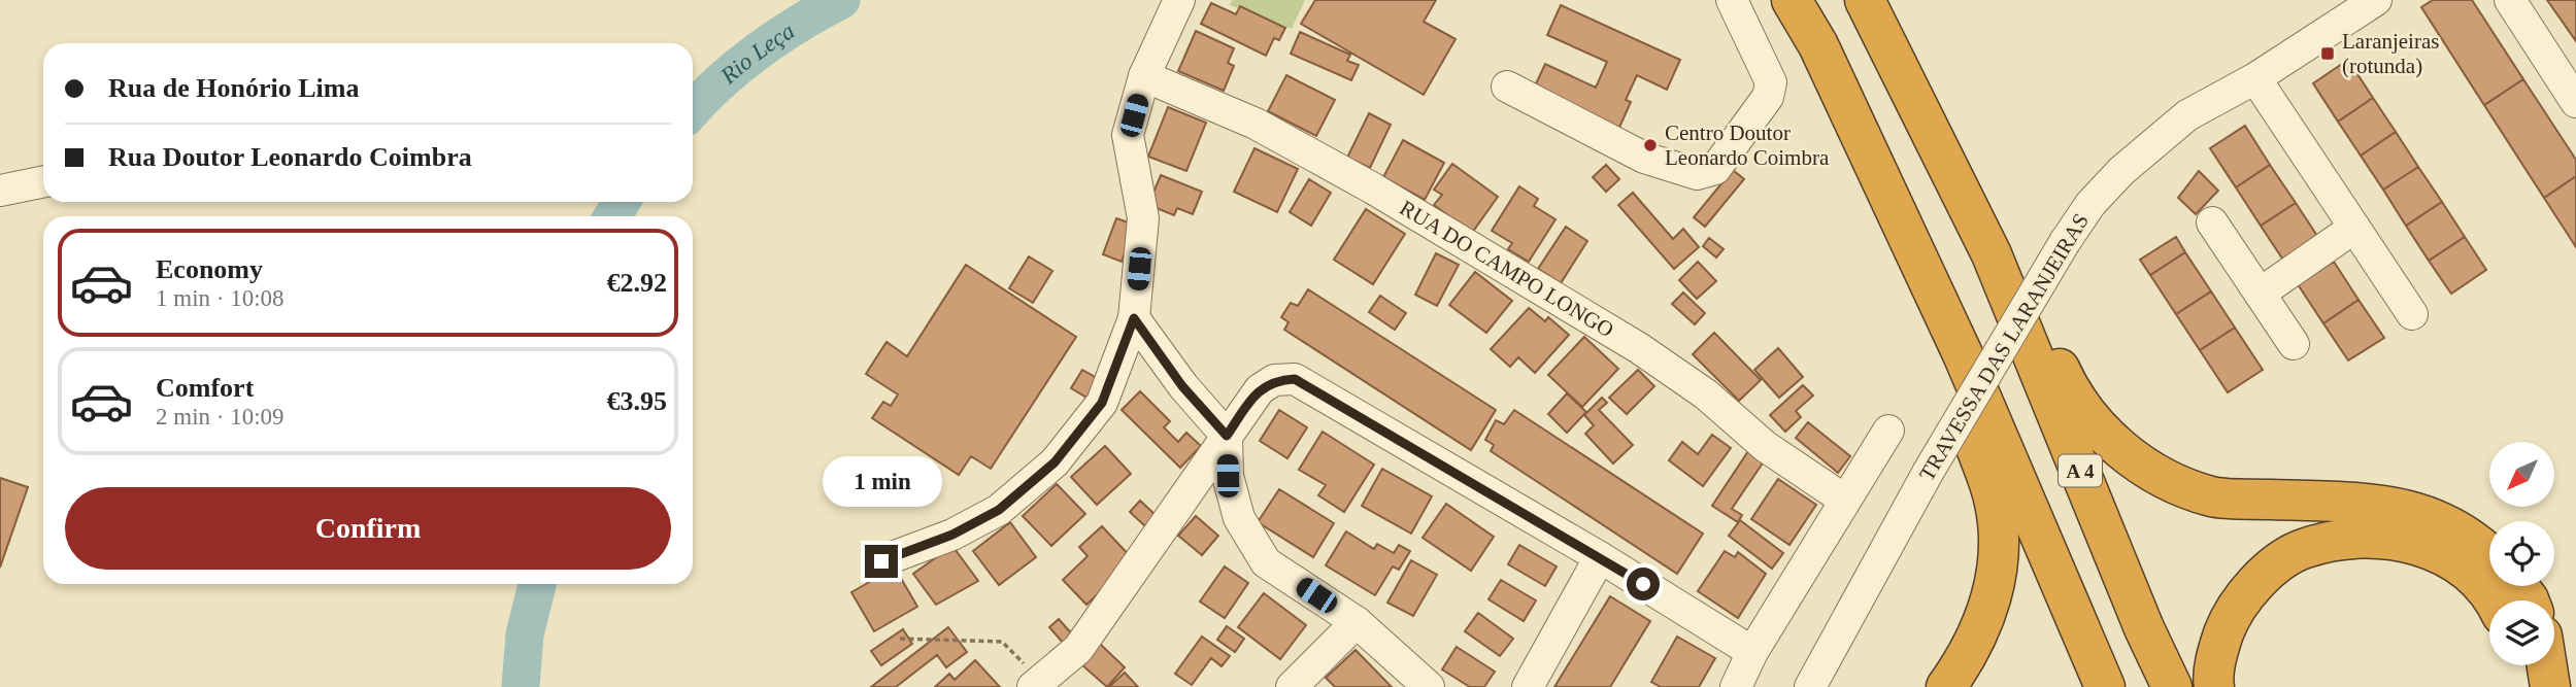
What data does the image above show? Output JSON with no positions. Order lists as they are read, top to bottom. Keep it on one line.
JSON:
{"streets":{"highway":["A 4"],"street":["RUA DO CAMPO LONGO","TRAVESSA DAS LARANJEIRAS"]},"water":["Rio Leça"],"places":{"transit":["Laranjeiras (rotunda)"],"other":["Centro Doutor Leonardo Coimbra"]},"north":"bottom left","page":{"banner":["Rua de Honório Lima","Rua Doutor Leonardo Coimbra"],"list":[{"name":"Economy","note":"1 min · 10:08","value":"€2.92"},{"name":"Comfort","note":"2 min · 10:09","value":"€3.95"}],"bubble":"1 min","buttons":"Confirm"}}
